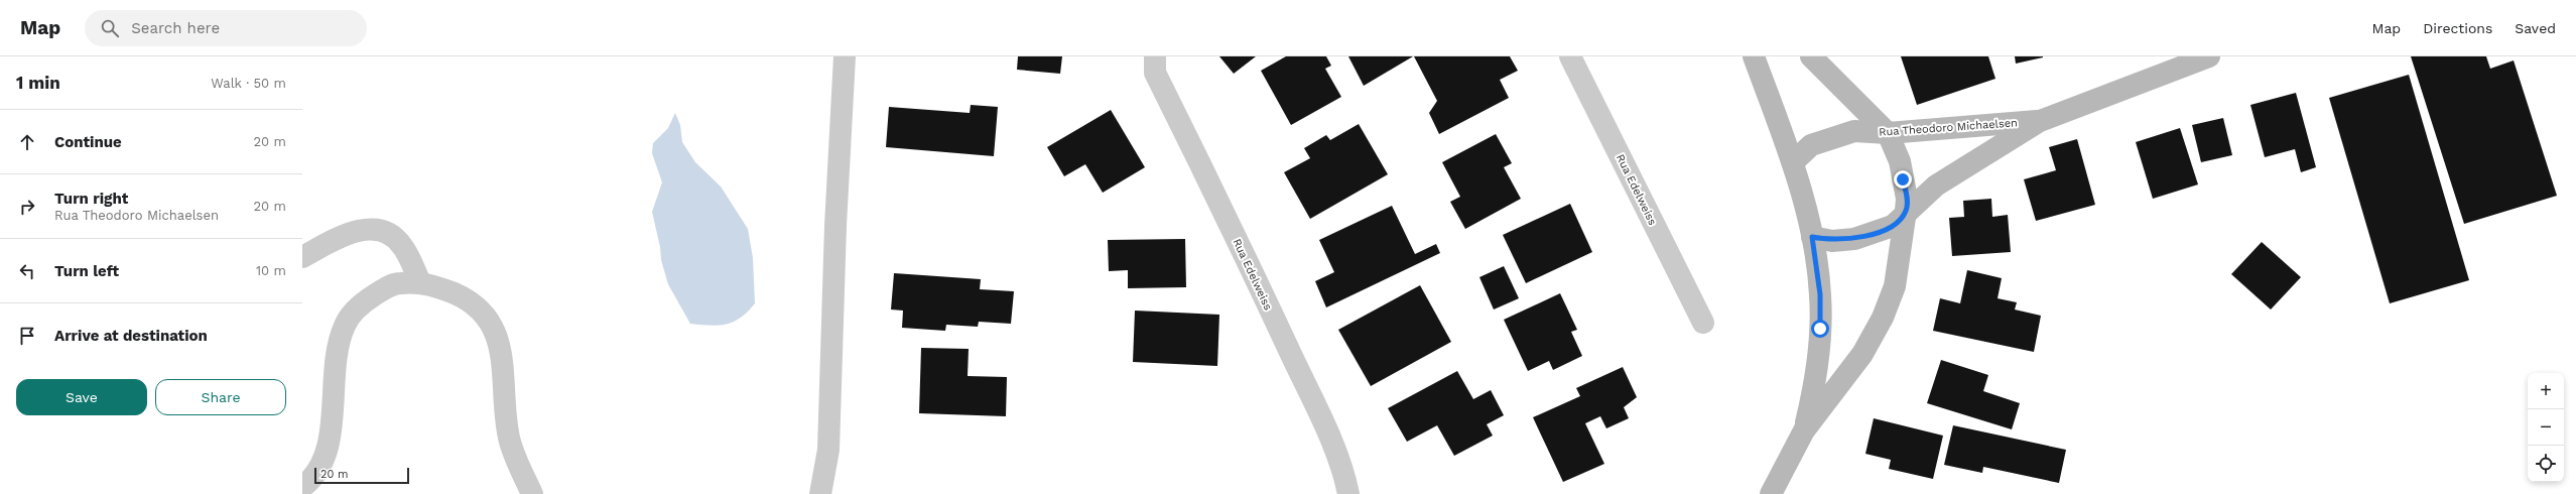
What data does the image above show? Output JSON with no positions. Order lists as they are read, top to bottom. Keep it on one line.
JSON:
{"streets":{"main road":["Rua Theodoro Michaelsen"],"street":["Rua Edelweiss"]},"scale_bar":"20 m","page":{"header":"Map","search":"Search here","nav":["Map","Directions","Saved"],"heading":["1 min","Walk · 50 m"],"list":[["Continue","20 m"],["Turn right","Rua Theodoro Michaelsen","20 m"],["Turn left","10 m"],"Arrive at destination"],"buttons":["Save","Share"],"map_buttons":["+","−"],"scale":"20 m"}}
